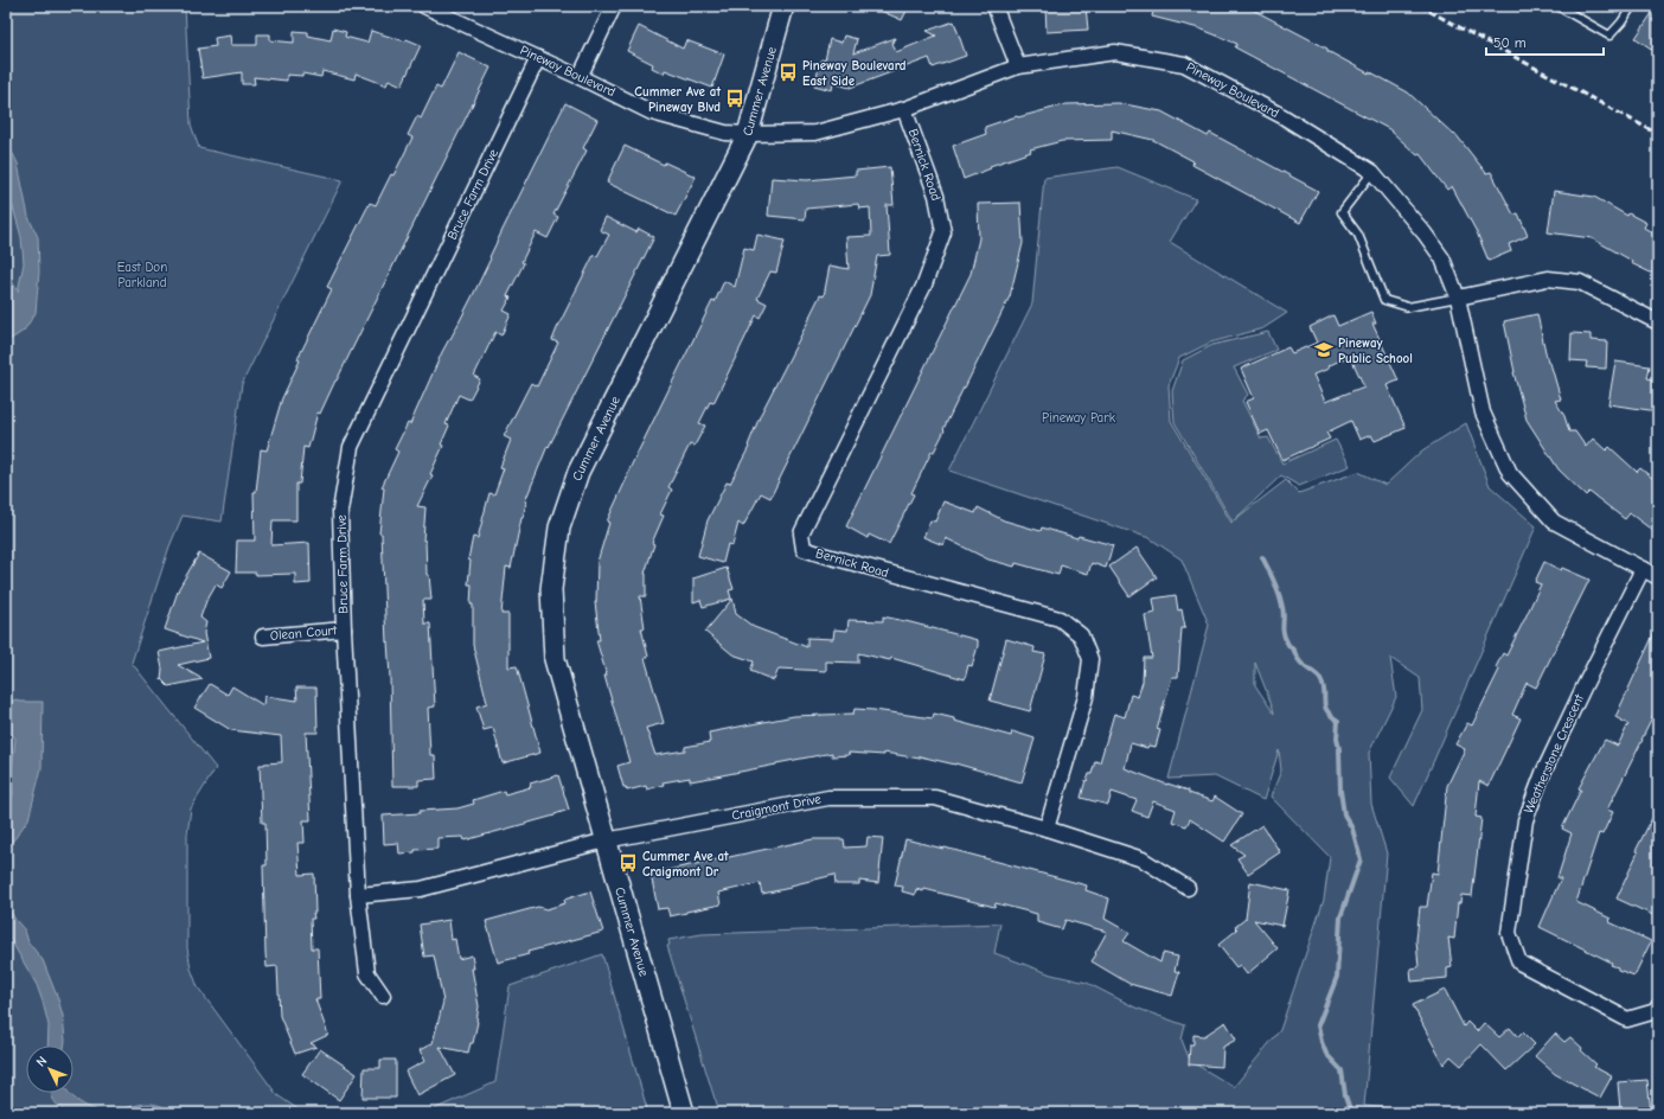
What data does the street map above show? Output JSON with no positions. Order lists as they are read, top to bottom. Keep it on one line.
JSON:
{"streets":{"street":["Pineway Boulevard","Cummer Avenue","Bernick Road","Bruce Farm Drive","Olean Court","Weatherstone Crescent","Craigmont Drive"]},"crossings":[["Pineway Boulevard","Cummer Avenue"],["Pineway Boulevard","Bernick Road"],["Pineway Boulevard","Bruce Farm Drive"],["Pineway Boulevard","Weatherstone Crescent"],["Cummer Avenue","Craigmont Drive"],["Bernick Road","Craigmont Drive"],["Bruce Farm Drive","Olean Court"],["Bruce Farm Drive","Craigmont Drive"]],"parks":["East Don Parkland","Pineway Park"],"places":{"bus stop":["Pineway Boulevard East Side","Cummer Ave at Pineway Blvd","Cummer Ave at Craigmont Dr"],"school or university":["Pineway Public School"]},"scale_bar":"50 m","north":"top left"}
